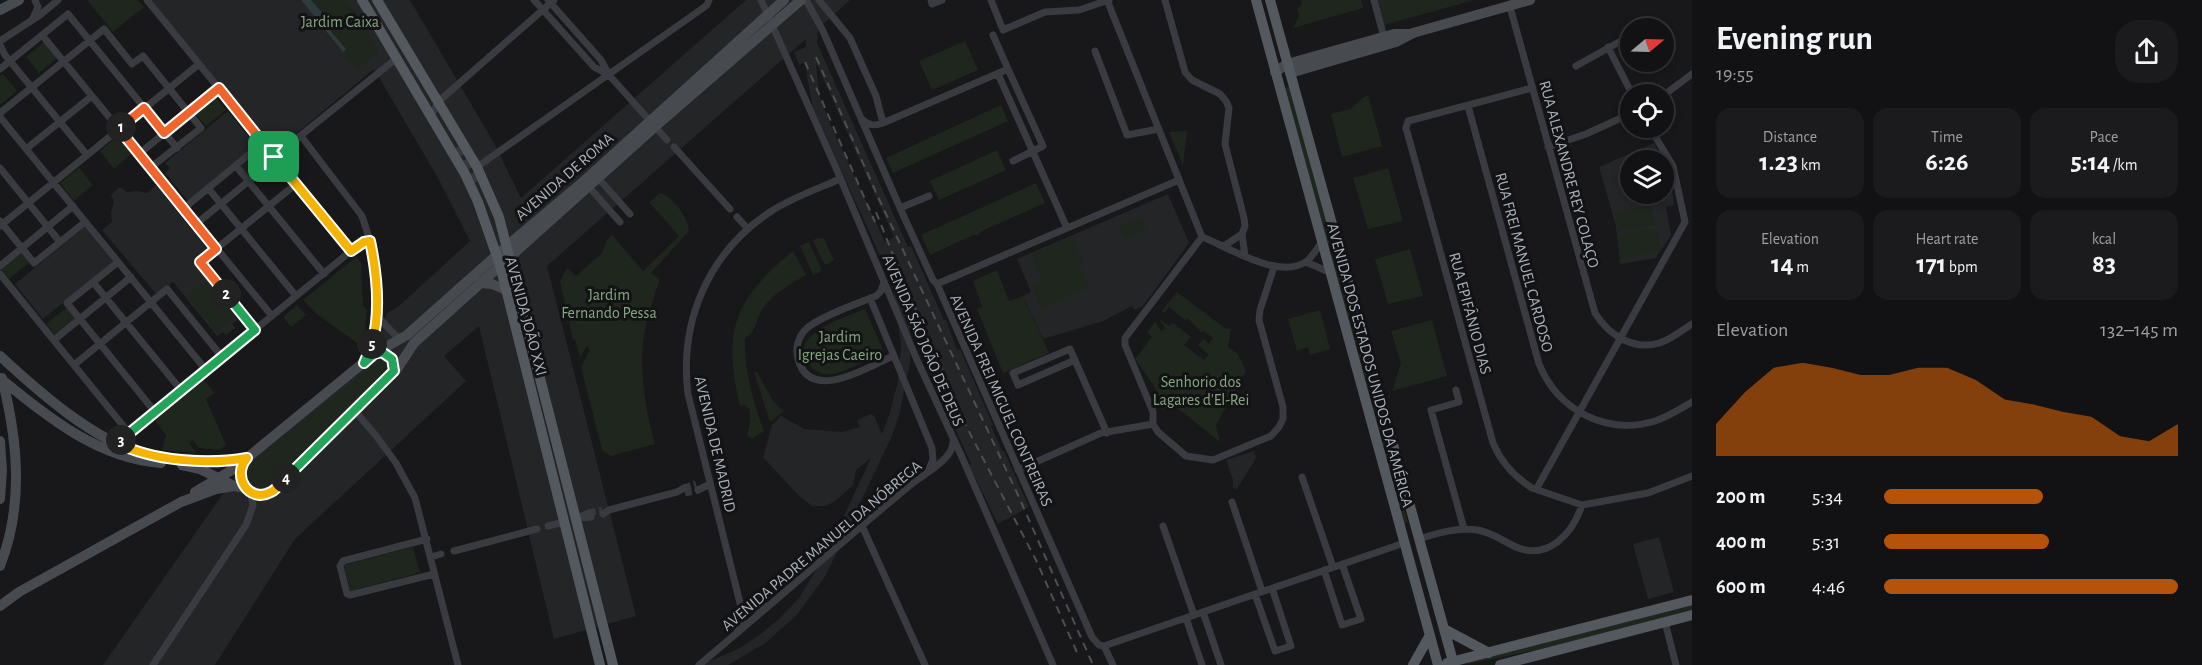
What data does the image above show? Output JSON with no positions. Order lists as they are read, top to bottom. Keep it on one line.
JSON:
{"streets":{"main road":["AVENIDA DE ROMA","AVENIDA JOÃO XXI","AVENIDA DOS ESTADOS UNIDOS DA AMÉRICA"],"street":["RUA ALEXANDRE REY COLAÇO","RUA FREI MANUEL CARDOSO","RUA EPIFÂNIO DIAS","AVENIDA SÃO JOÃO DE DEUS","AVENIDA FREI MIGUEL CONTREIRAS","AVENIDA DE MADRID","AVENIDA PADRE MANUEL DA NÓBREGA"]},"crossings":[["AVENIDA DE ROMA","AVENIDA JOÃO XXI"],["AVENIDA DE ROMA","AVENIDA SÃO JOÃO DE DEUS"],["RUA FREI MANUEL CARDOSO","RUA EPIFÂNIO DIAS"],["AVENIDA SÃO JOÃO DE DEUS","AVENIDA DE MADRID"],["AVENIDA SÃO JOÃO DE DEUS","AVENIDA PADRE MANUEL DA NÓBREGA"],["AVENIDA DE MADRID","AVENIDA PADRE MANUEL DA NÓBREGA"]],"parks":["Jardim Caixa","Jardim Fernando Pessa","Jardim Igrejas Caeiro","Senhorio dos Lagares d'El-Rei"],"north":"right","page":{"heading":["Evening run","19:55"],"stats":[["Distance","1.23 km"],["Time","6:26"],["Pace","5:14 /km"],["Elevation","14 m"],["Heart rate","171 bpm"],["kcal","83"]],"pins":["1","2","5","3","4"],"chart":["Elevation","132–145 m"],"list":[{"name":"200 m","note":"5:34"},{"name":"400 m","note":"5:31"},{"name":"600 m","note":"4:46"}]}}
